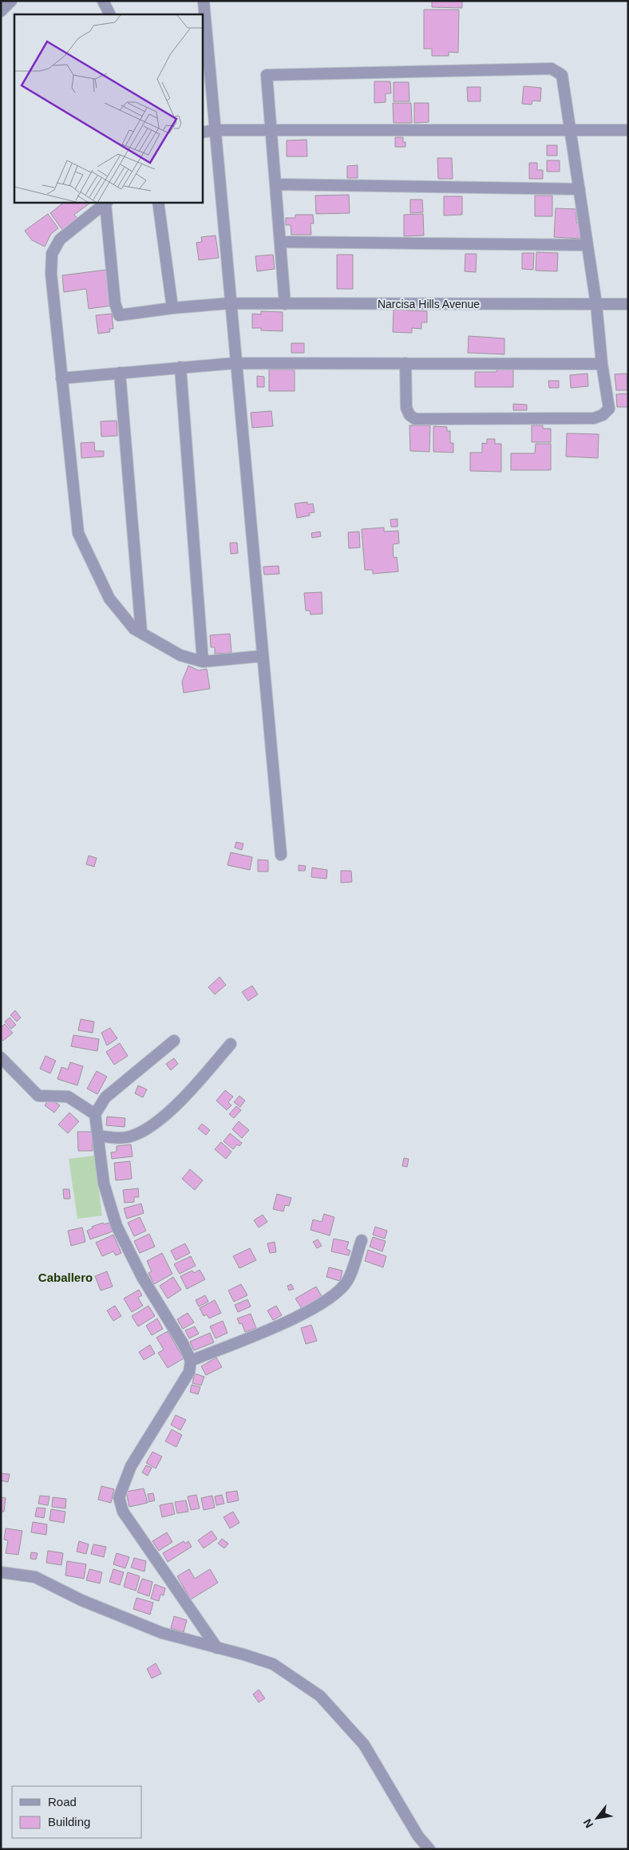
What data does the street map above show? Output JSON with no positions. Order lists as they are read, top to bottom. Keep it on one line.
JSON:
{"streets":{"street":["Narcisa Hills Avenue"]},"districts":["Caballero"],"legend":["Road","Building"],"north":"bottom left"}
